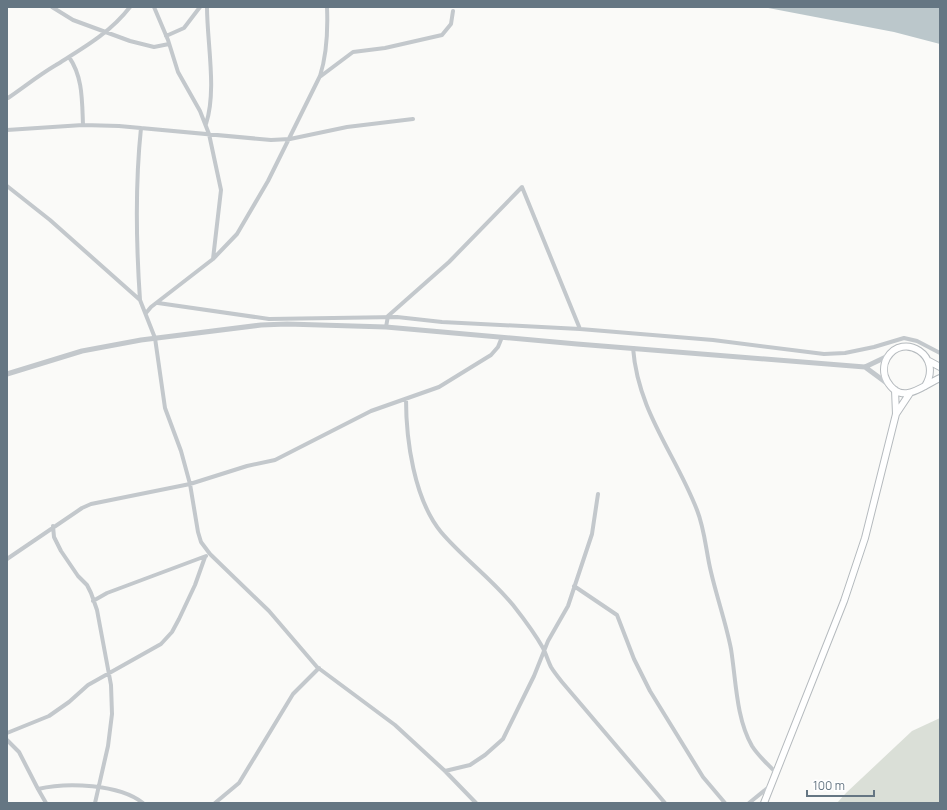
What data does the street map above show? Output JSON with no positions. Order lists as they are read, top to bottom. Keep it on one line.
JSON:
{"scale_bar":"100 m"}
